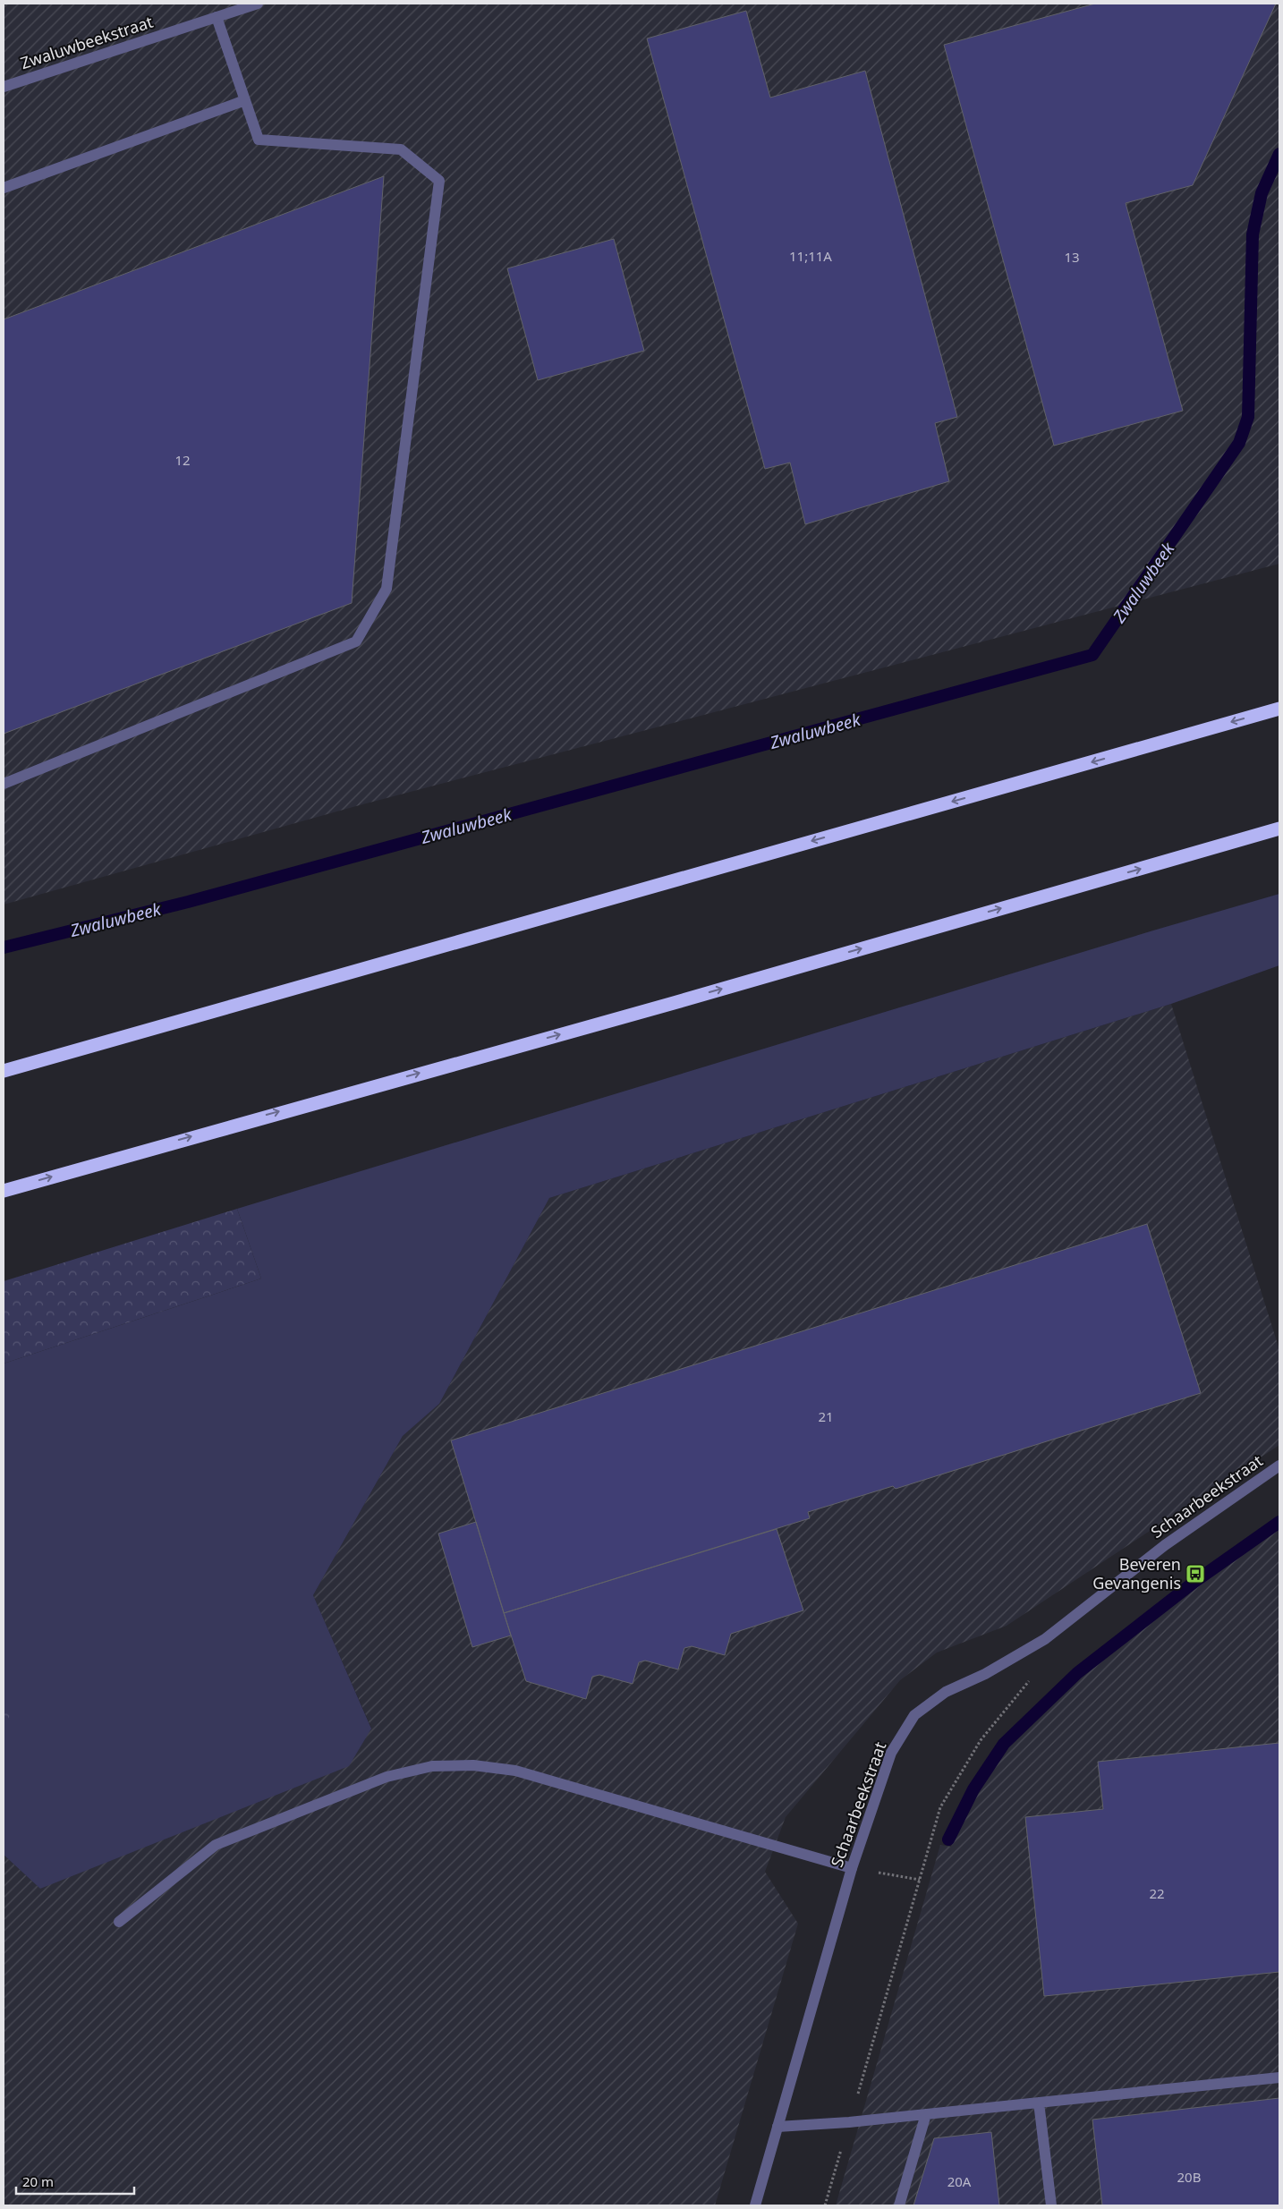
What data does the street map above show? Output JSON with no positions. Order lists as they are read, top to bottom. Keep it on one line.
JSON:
{"streets":{"street":["Zwaluwbeekstraat","Schaarbeekstraat"]},"water":["Zwaluwbeek"],"places":{"bus stop":["Beveren Gevangenis"]},"house_numbers":["11;11A","13","12","21","22","20B","20A"],"scale_bar":"20 m"}
